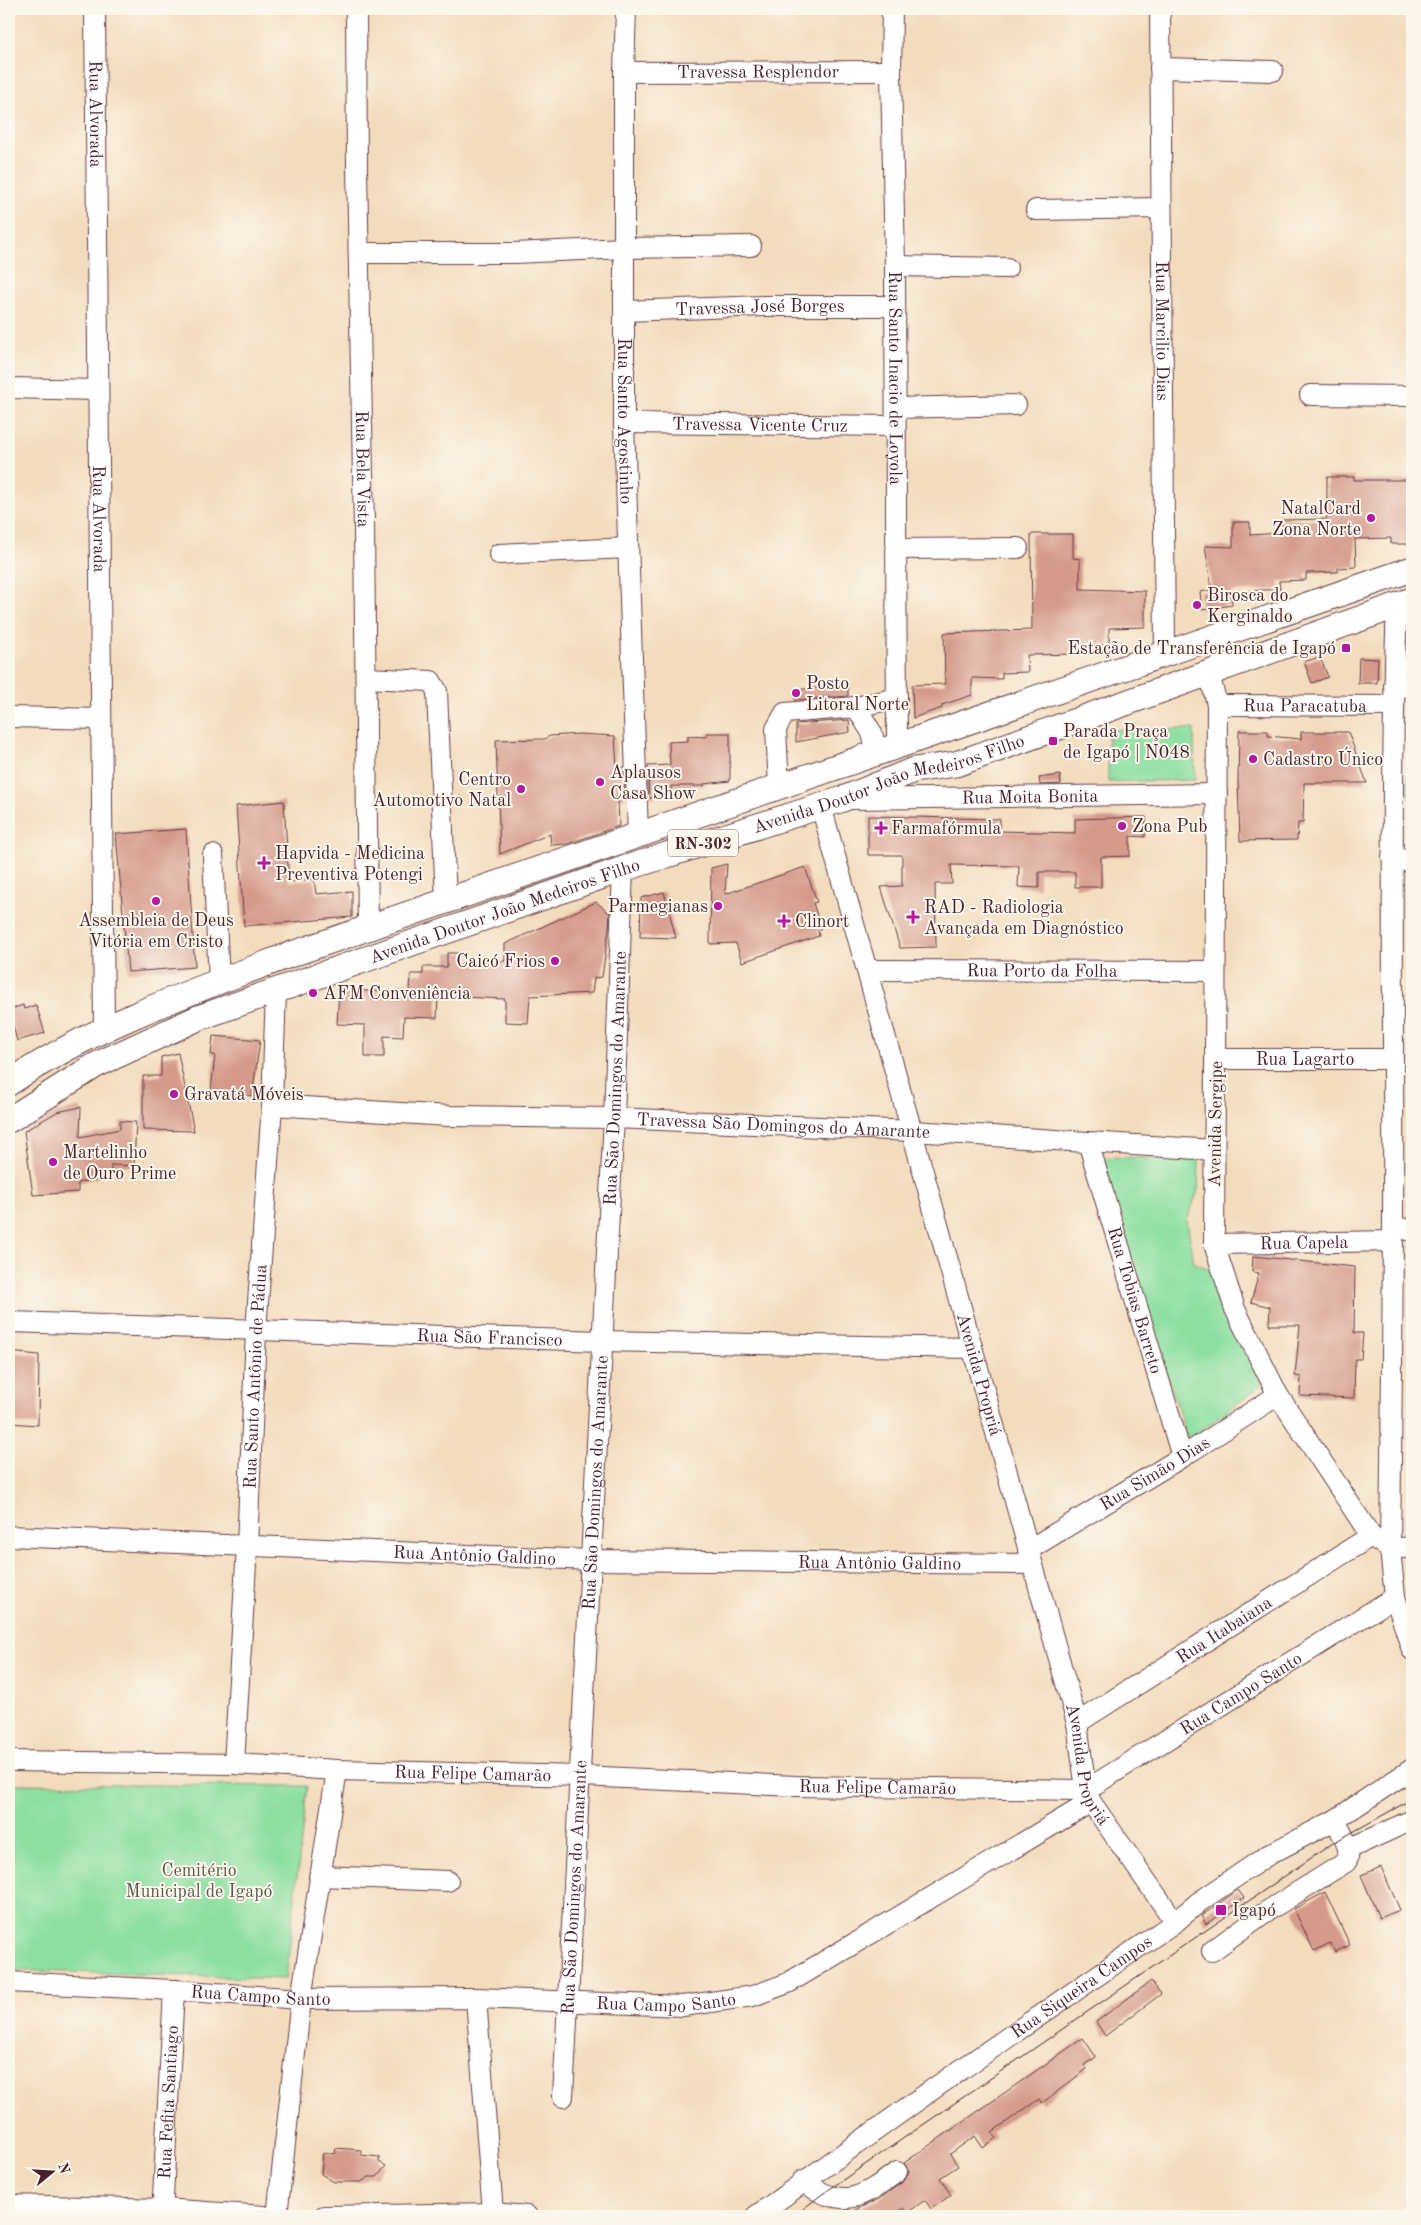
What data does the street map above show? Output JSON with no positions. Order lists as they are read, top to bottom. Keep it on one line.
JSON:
{"streets":{"main road":["Avenida Doutor João Medeiros Filho","RN-302"],"street":["Travessa Resplendor","Rua Alvorada","Travessa José Borges","Rua Marcilio Dias","Rua Santo Inacio de Loyola","Rua Santo Agostinho","Travessa Vicente Cruz","Rua Bela Vista","Rua Paracatuba","Rua Moita Bonita","Rua Porto da Folha","Rua Lagarto","Rua São Domingos do Amarante","Avenida Sergipe","Travessa São Domingos do Amarante","Rua Capela","Rua Tobias Barreto","Rua São Francisco","Avenida Propriá","Rua Santo Antônio de Pádua","Rua Simão Dias","Rua Antônio Galdino","Rua Itabaiana","Rua Campo Santo","Rua Felipe Camarão","Rua Siqueira Campos","Rua Fefita Santiago"]},"crossings":[["Travessa Resplendor","Rua Santo Inacio de Loyola"],["Travessa Resplendor","Rua Santo Agostinho"],["Rua Alvorada","Avenida Doutor João Medeiros Filho"],["Travessa José Borges","Rua Santo Inacio de Loyola"],["Travessa José Borges","Rua Santo Agostinho"],["Rua Marcilio Dias","Avenida Doutor João Medeiros Filho"],["Rua Santo Inacio de Loyola","Travessa Vicente Cruz"],["Rua Santo Inacio de Loyola","Avenida Doutor João Medeiros Filho"],["Rua Santo Agostinho","Travessa Vicente Cruz"],["Rua Santo Agostinho","Avenida Doutor João Medeiros Filho"],["Rua Bela Vista","Avenida Doutor João Medeiros Filho"],["Rua Paracatuba","Avenida Sergipe"],["Avenida Doutor João Medeiros Filho","Rua Moita Bonita"],["Avenida Doutor João Medeiros Filho","Rua São Domingos do Amarante"],["Avenida Doutor João Medeiros Filho","Avenida Sergipe"],["Avenida Doutor João Medeiros Filho","Avenida Propriá"],["Avenida Doutor João Medeiros Filho","Rua Santo Antônio de Pádua"],["Rua Moita Bonita","Avenida Sergipe"],["Rua Moita Bonita","Avenida Propriá"],["Rua Porto da Folha","Avenida Sergipe"],["Rua Porto da Folha","Avenida Propriá"],["Rua Lagarto","Avenida Sergipe"],["Rua São Domingos do Amarante","Travessa São Domingos do Amarante"],["Rua São Domingos do Amarante","Rua São Francisco"],["Rua São Domingos do Amarante","Rua Antônio Galdino"],["Rua São Domingos do Amarante","Rua Campo Santo"],["Rua São Domingos do Amarante","Rua Felipe Camarão"],["Avenida Sergipe","Travessa São Domingos do Amarante"],["Avenida Sergipe","Rua Capela"],["Avenida Sergipe","Rua Simão Dias"],["Avenida Sergipe","Rua Itabaiana"],["Travessa São Domingos do Amarante","Rua Tobias Barreto"],["Travessa São Domingos do Amarante","Avenida Propriá"],["Travessa São Domingos do Amarante","Rua Santo Antônio de Pádua"],["Rua Tobias Barreto","Rua Simão Dias"],["Rua São Francisco","Avenida Propriá"],["Rua São Francisco","Rua Santo Antônio de Pádua"],["Avenida Propriá","Rua Simão Dias"],["Avenida Propriá","Rua Antônio Galdino"],["Avenida Propriá","Rua Itabaiana"],["Avenida Propriá","Rua Campo Santo"],["Avenida Propriá","Rua Felipe Camarão"],["Avenida Propriá","Rua Siqueira Campos"],["Rua Santo Antônio de Pádua","Rua Antônio Galdino"],["Rua Santo Antônio de Pádua","Rua Felipe Camarão"],["Rua Simão Dias","Rua Antônio Galdino"],["Rua Campo Santo","Rua Felipe Camarão"],["Rua Campo Santo","Rua Fefita Santiago"]],"parks":["Cemitério Municipal de Igapó"],"places":{"other":["NatalCard Zona Norte","Birosca do Kerginaldo","Posto Litoral Norte","Cadastro Único","Aplausos Casa Show","Centro Automotivo Natal","Zona Pub","Assembleia de Deus Vitória em Cristo","Parmegianas","Caicó Frios","AFM Conveniência","Gravatá Móveis","Martelinho de Ouro Prime"],"transit":["Estação de Transferência de Igapó","Parada Praça de Igapó | N048","Igapó"],"health":["Farmafórmula","Hapvida - Medicina Preventiva Potengi","RAD - Radiologia Avançada em Diagnóstico","Clinort"]},"north":"right"}
